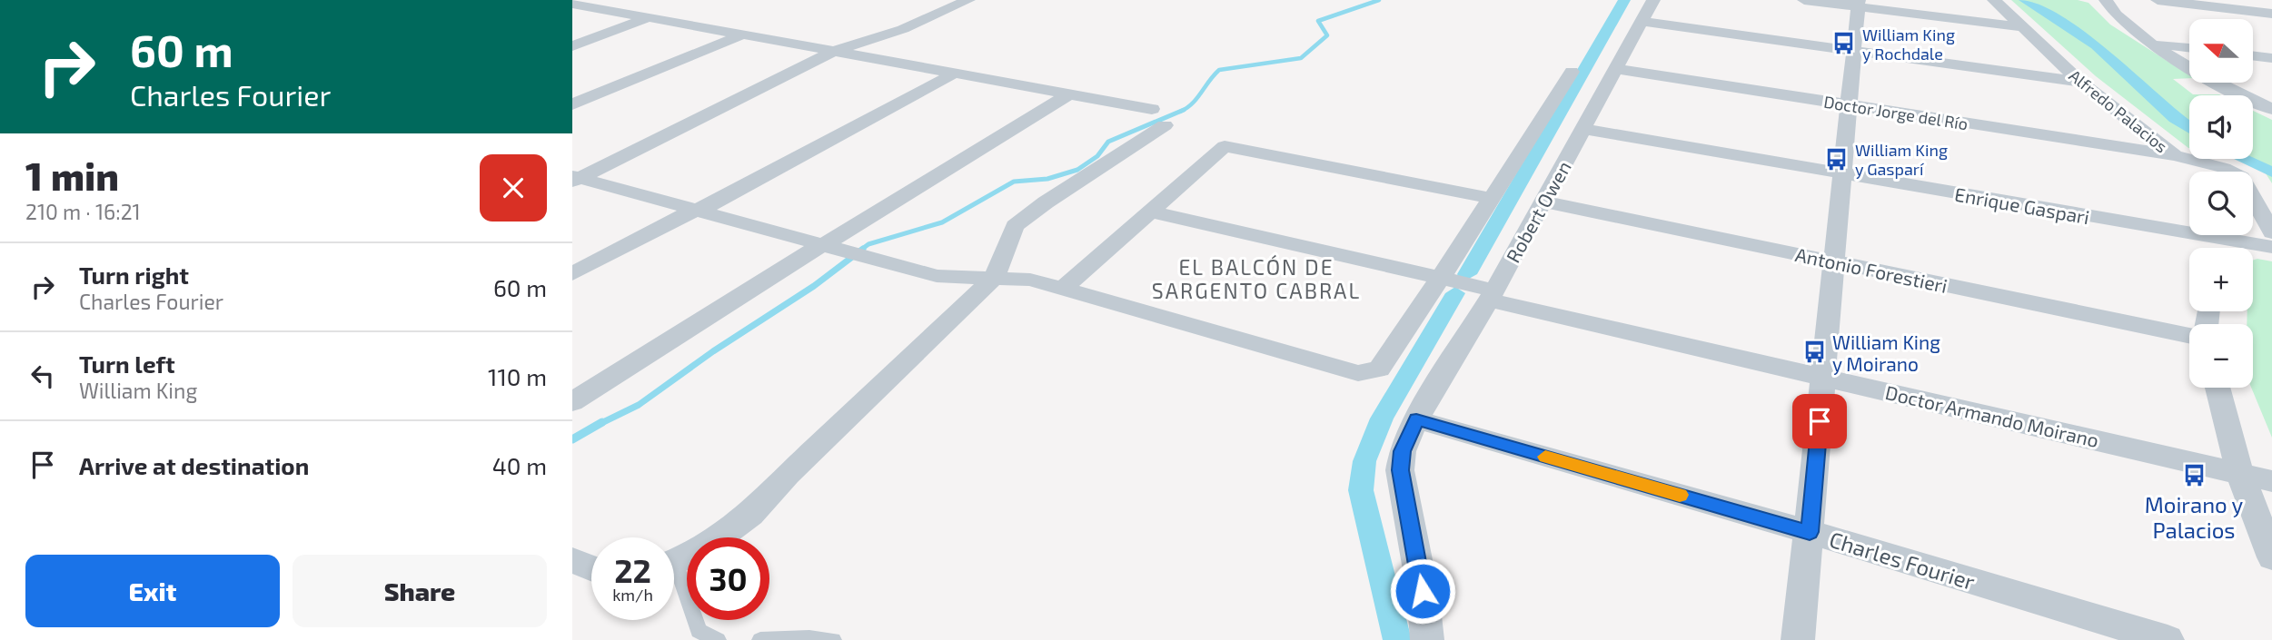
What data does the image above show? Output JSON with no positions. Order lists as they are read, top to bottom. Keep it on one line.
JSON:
{"streets":{"street":["Alfredo Palacios","Doctor Jorge del Río","Enrique Gaspari","Robert Owen","Antonio Forestieri","Doctor Armando Moirano","Charles Fourier"]},"crossings":[["Alfredo Palacios","Doctor Jorge del Río"],["Alfredo Palacios","Enrique Gaspari"],["Doctor Jorge del Río","Robert Owen"],["Enrique Gaspari","Robert Owen"],["Robert Owen","Antonio Forestieri"],["Robert Owen","Doctor Armando Moirano"],["Robert Owen","Charles Fourier"]],"districts":["EL BALCÓN DE SARGENTO CABRAL"],"places":{"bus stop":["William King y Rochdale","William King y Gasparí","William King y Moirano","Moirano y Palacios"]},"north":"left","page":{"turn":["60 m","Charles Fourier"],"map_buttons":["+","−"],"heading":["1 min","210 m · 16:21"],"list":[{"name":"Turn right","note":"Charles Fourier","value":"60 m"},{"name":"Turn left","note":"William King","value":"110 m"},{"name":"Arrive at destination","value":"40 m"}],"speed":"22 km/h","limit":"30","buttons":["Exit","Share"]}}
